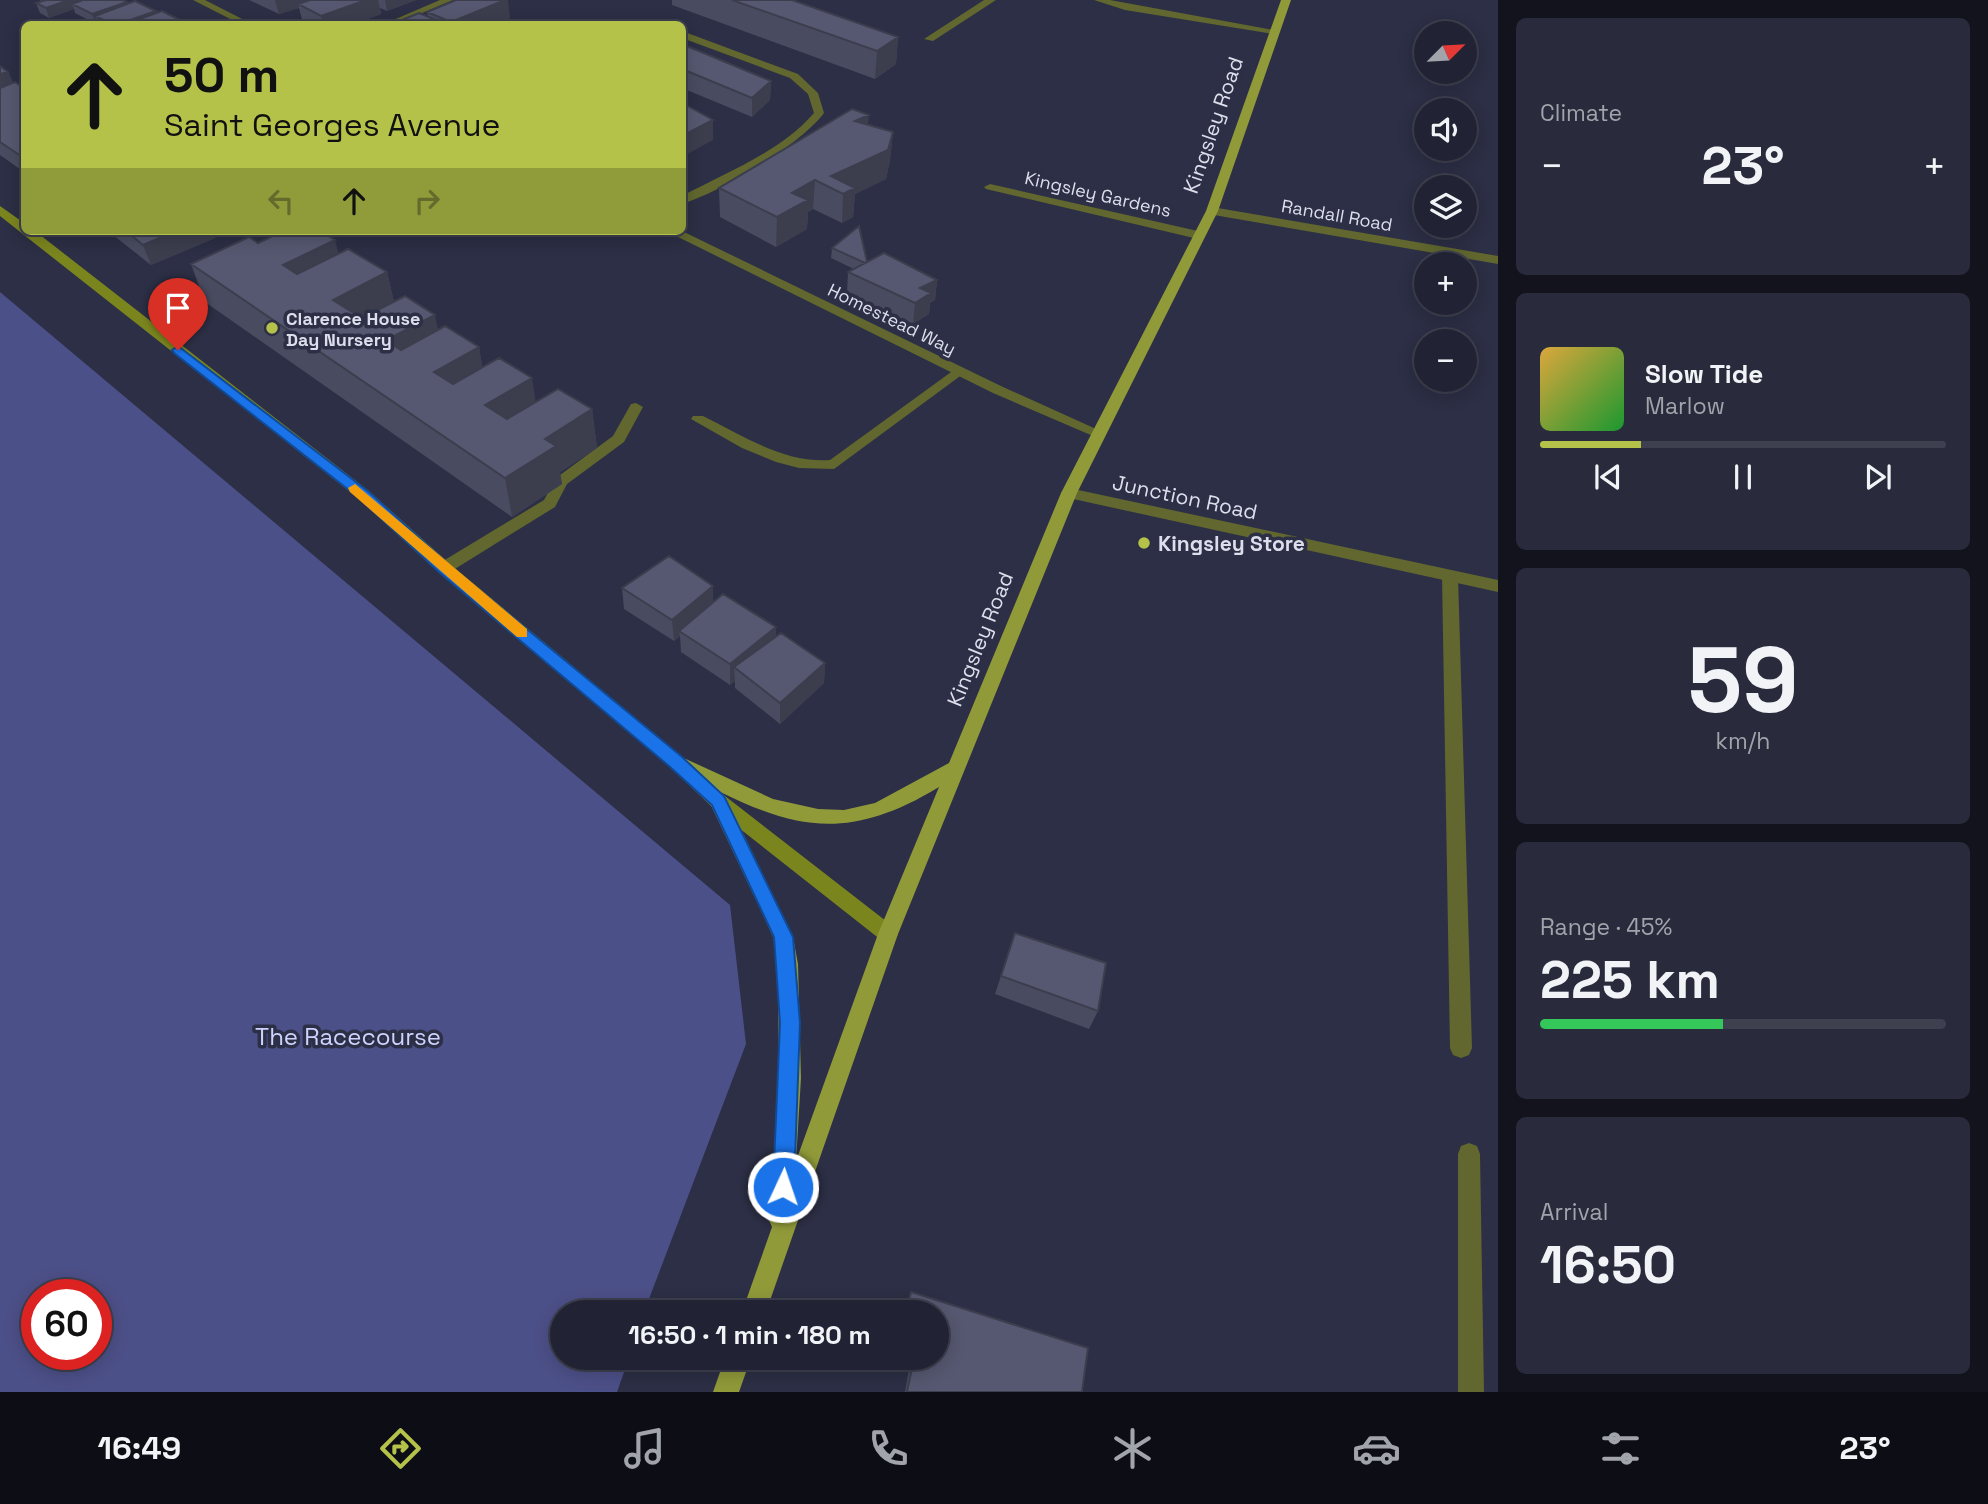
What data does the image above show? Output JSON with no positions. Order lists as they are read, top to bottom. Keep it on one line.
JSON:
{"streets":{"main road":["Kingsley Road"],"street":["Kingsley Gardens","Randall Road","Homestead Way","Junction Road"]},"crossings":[["Kingsley Road","Kingsley Gardens"],["Kingsley Road","Randall Road"],["Kingsley Road","Homestead Way"],["Kingsley Road","Junction Road"]],"parks":["The Racecourse"],"places":["Clarence House Day Nursery","Kingsley Store"],"north":"top right","page":{"tile":["Climate",["59","km/h"],["Range · 45%","225 km"],["Arrival","16:50"]],"map_buttons":["+","−"],"turn":["50 m","Saint Georges Avenue"],"heat":["−","23°","+"],"song":["Slow Tide","Marlow"],"limit":"60","trip":"16:50 · 1 min · 180 m","tabs":["16:49","23°"]}}
